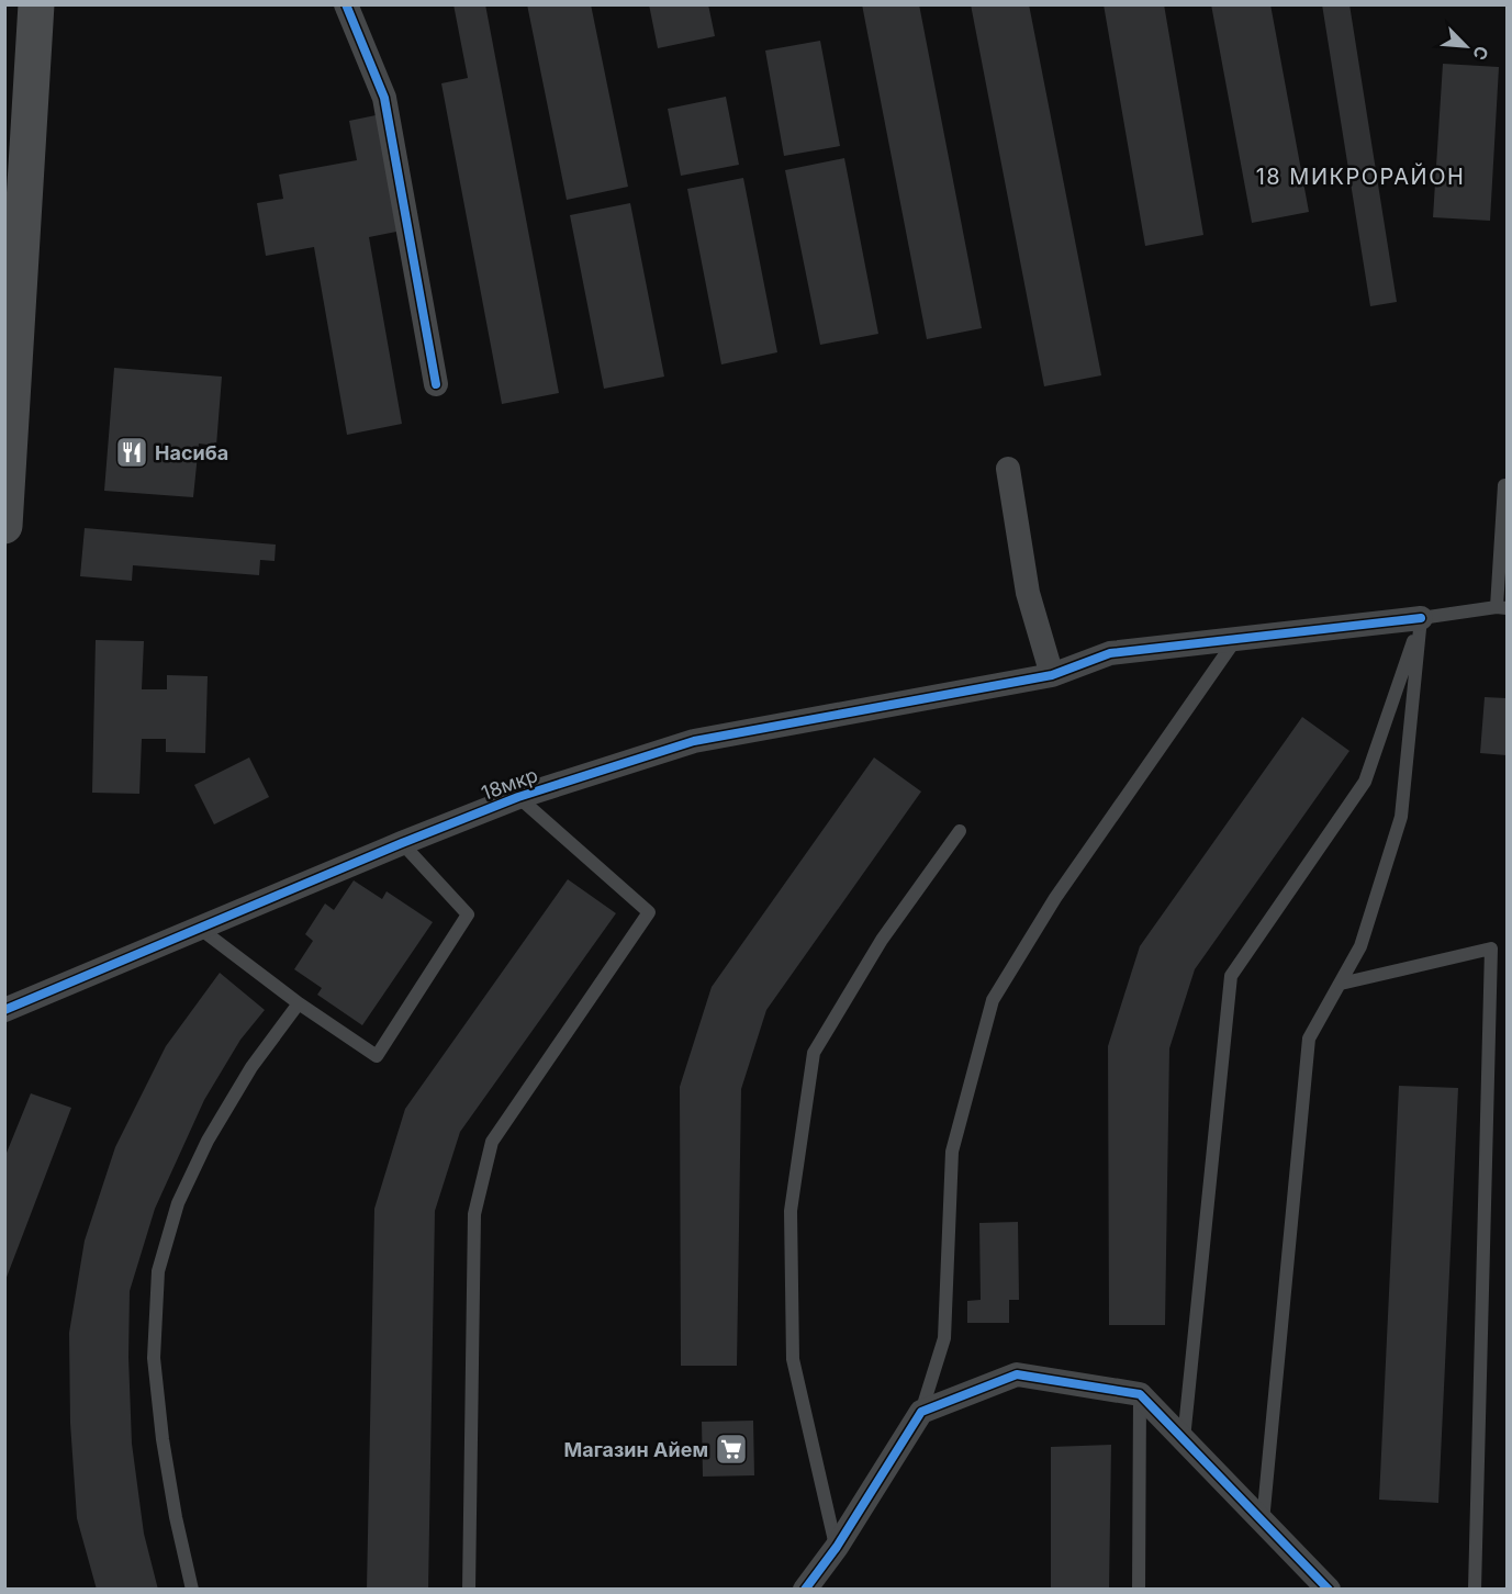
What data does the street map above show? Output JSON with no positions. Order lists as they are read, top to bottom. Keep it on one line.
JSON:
{"streets":{"street":["18мкр"]},"districts":["18 МИКРОРАЙОН"],"places":{"restaurant":["Насиба"],"supermarket":["Магазин Айем"]},"north":"bottom right"}
